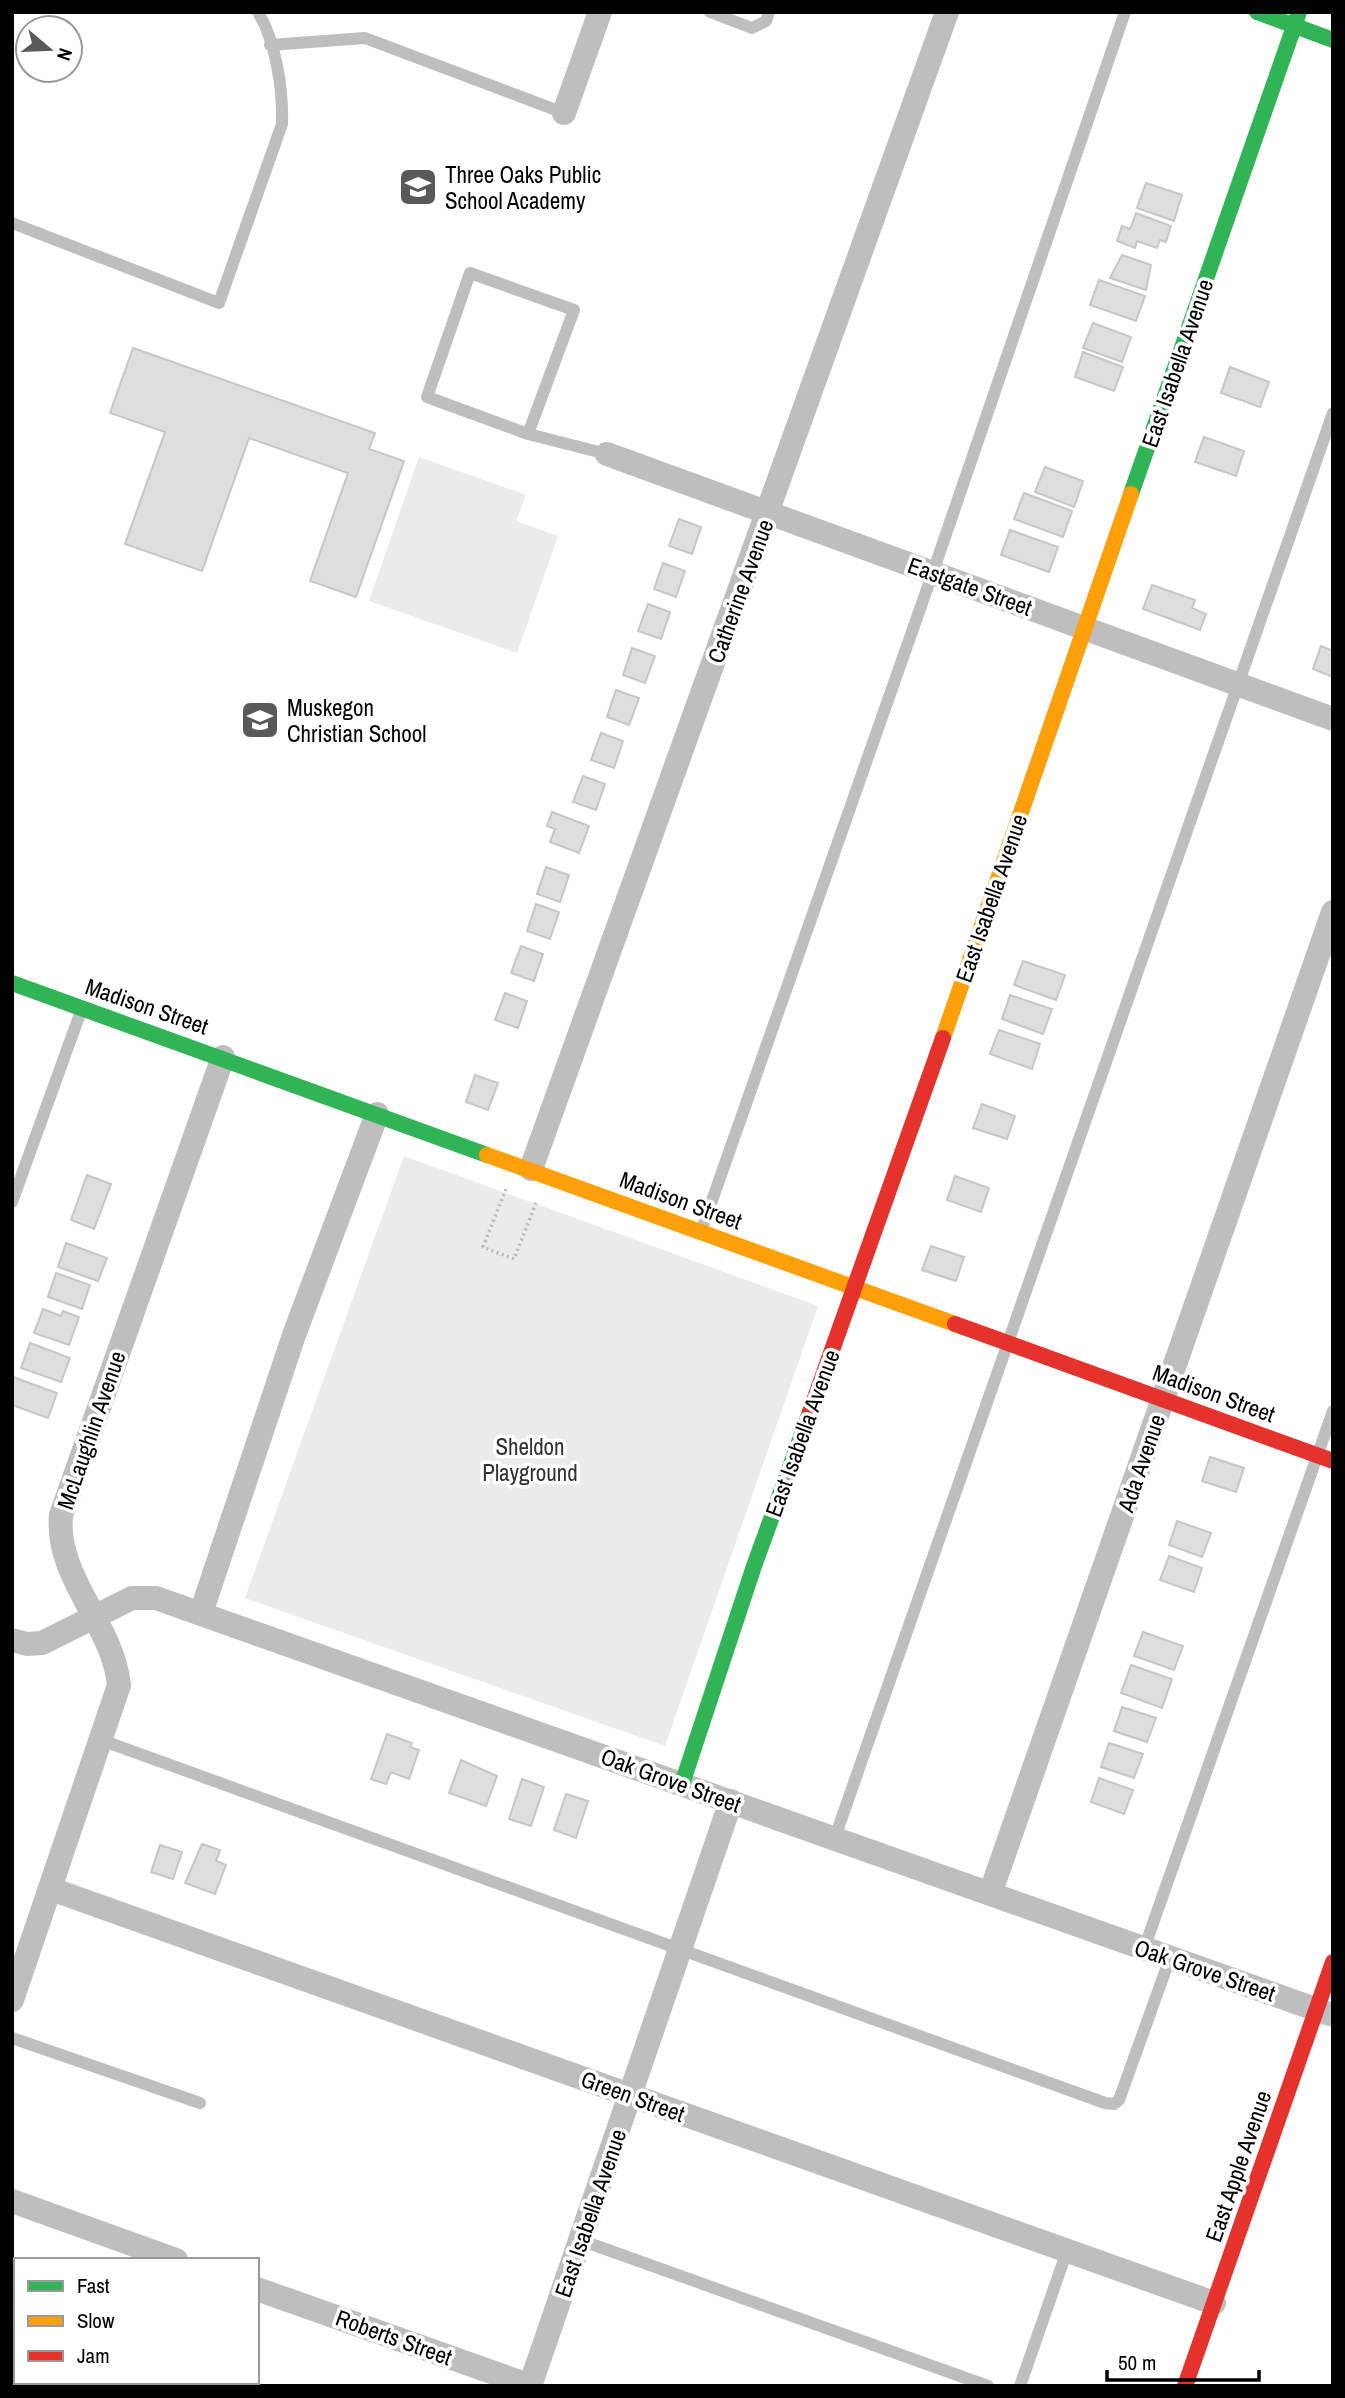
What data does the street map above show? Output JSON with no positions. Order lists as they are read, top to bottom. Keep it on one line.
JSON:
{"streets":{"street":["East Isabella Avenue","Eastgate Street","Catherine Avenue","Madison Street","McLaughlin Avenue","Ada Avenue","Oak Grove Street","Green Street","East Apple Avenue","Roberts Street"]},"crossings":[["East Isabella Avenue","Eastgate Street"],["East Isabella Avenue","Madison Street"],["East Isabella Avenue","Oak Grove Street"],["East Isabella Avenue","Green Street"],["East Isabella Avenue","Roberts Street"],["Eastgate Street","Catherine Avenue"],["Catherine Avenue","Madison Street"],["Madison Street","McLaughlin Avenue"],["Madison Street","Ada Avenue"],["McLaughlin Avenue","Oak Grove Street"],["McLaughlin Avenue","Green Street"],["Ada Avenue","Oak Grove Street"],["Oak Grove Street","East Apple Avenue"],["Green Street","East Apple Avenue"]],"parks":["Sheldon Playground"],"places":{"school or university":["Three Oaks Public School Academy","Muskegon Christian School"]},"legend":["Fast","Slow","Jam"],"scale_bar":"50 m","north":"right"}
